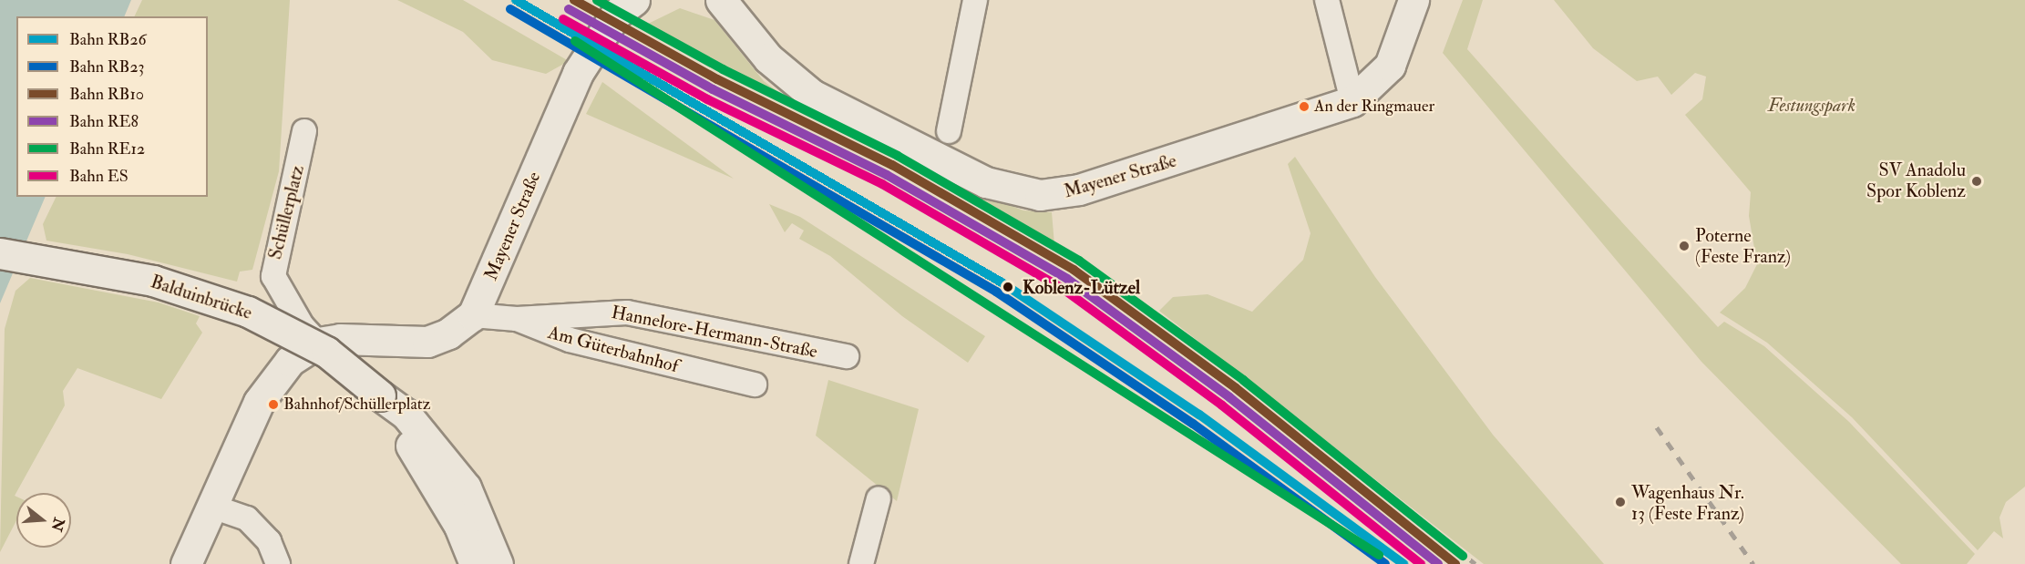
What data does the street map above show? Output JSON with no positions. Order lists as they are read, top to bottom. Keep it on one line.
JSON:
{"streets":{"street":["Mayener Straße","Schüllerplatz","Balduinbrücke","Hannelore-Hermann-Straße","Am Güterbahnhof"]},"crossings":[["Mayener Straße","Am Güterbahnhof"],["Hannelore-Hermann-Straße","Am Güterbahnhof"]],"parks":["Festungspark"],"places":["An der Ringmauer","SV Anadolu Spor Koblenz","Poterne (Feste Franz)","Koblenz-Lützel","Bahnhof/Schüllerplatz","Wagenhaus Nr. 13 (Feste Franz)"],"lines":["rail line RB26","rail line RB10","rail line RE12","rail line RB23","rail line RE8","rail line ES"],"legend":["Bahn RB26","Bahn RB23","Bahn RB10","Bahn RE8","Bahn RE12","Bahn ES"],"north":"right"}
